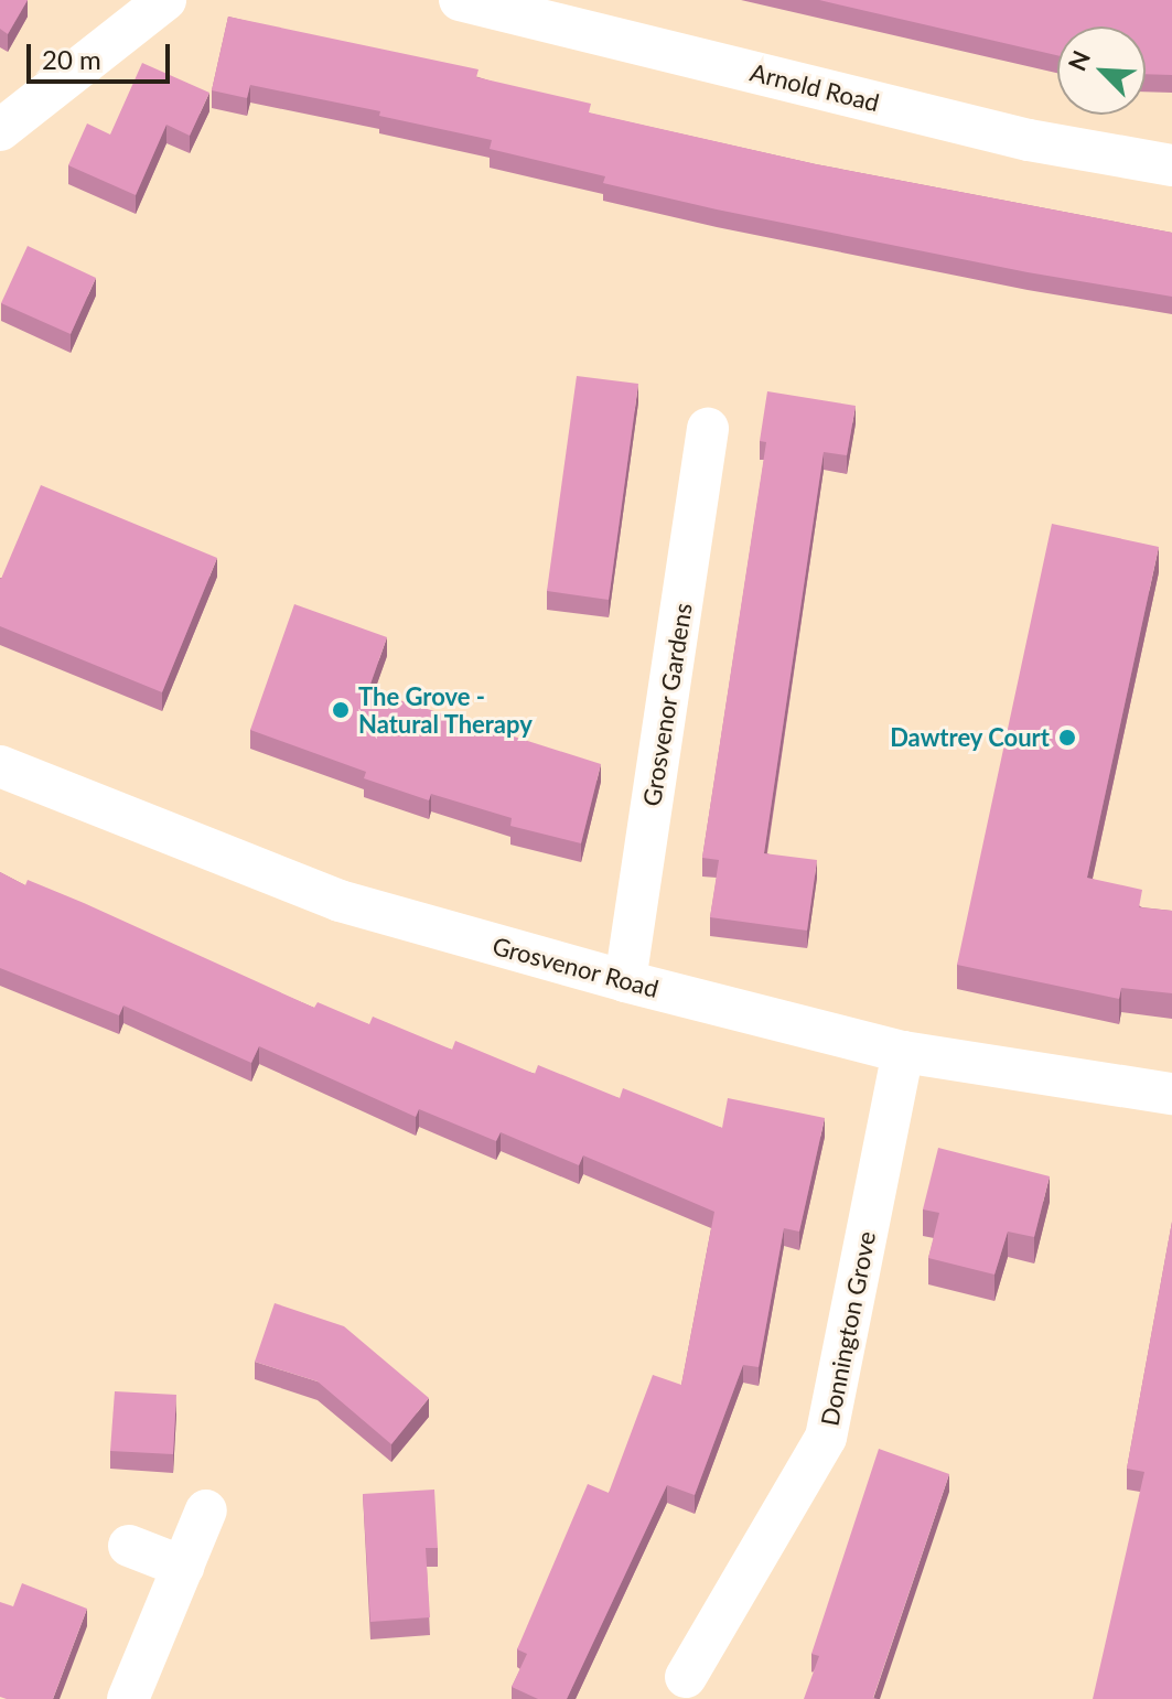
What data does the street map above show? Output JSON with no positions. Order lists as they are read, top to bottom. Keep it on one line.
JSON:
{"streets":{"street":["Arnold Road","Grosvenor Gardens","Grosvenor Road","Donnington Grove"]},"crossings":[["Grosvenor Gardens","Grosvenor Road"],["Grosvenor Road","Donnington Grove"]],"places":["The Grove - Natural Therapy","Dawtrey Court"],"scale_bar":"20 m","north":"top left"}
